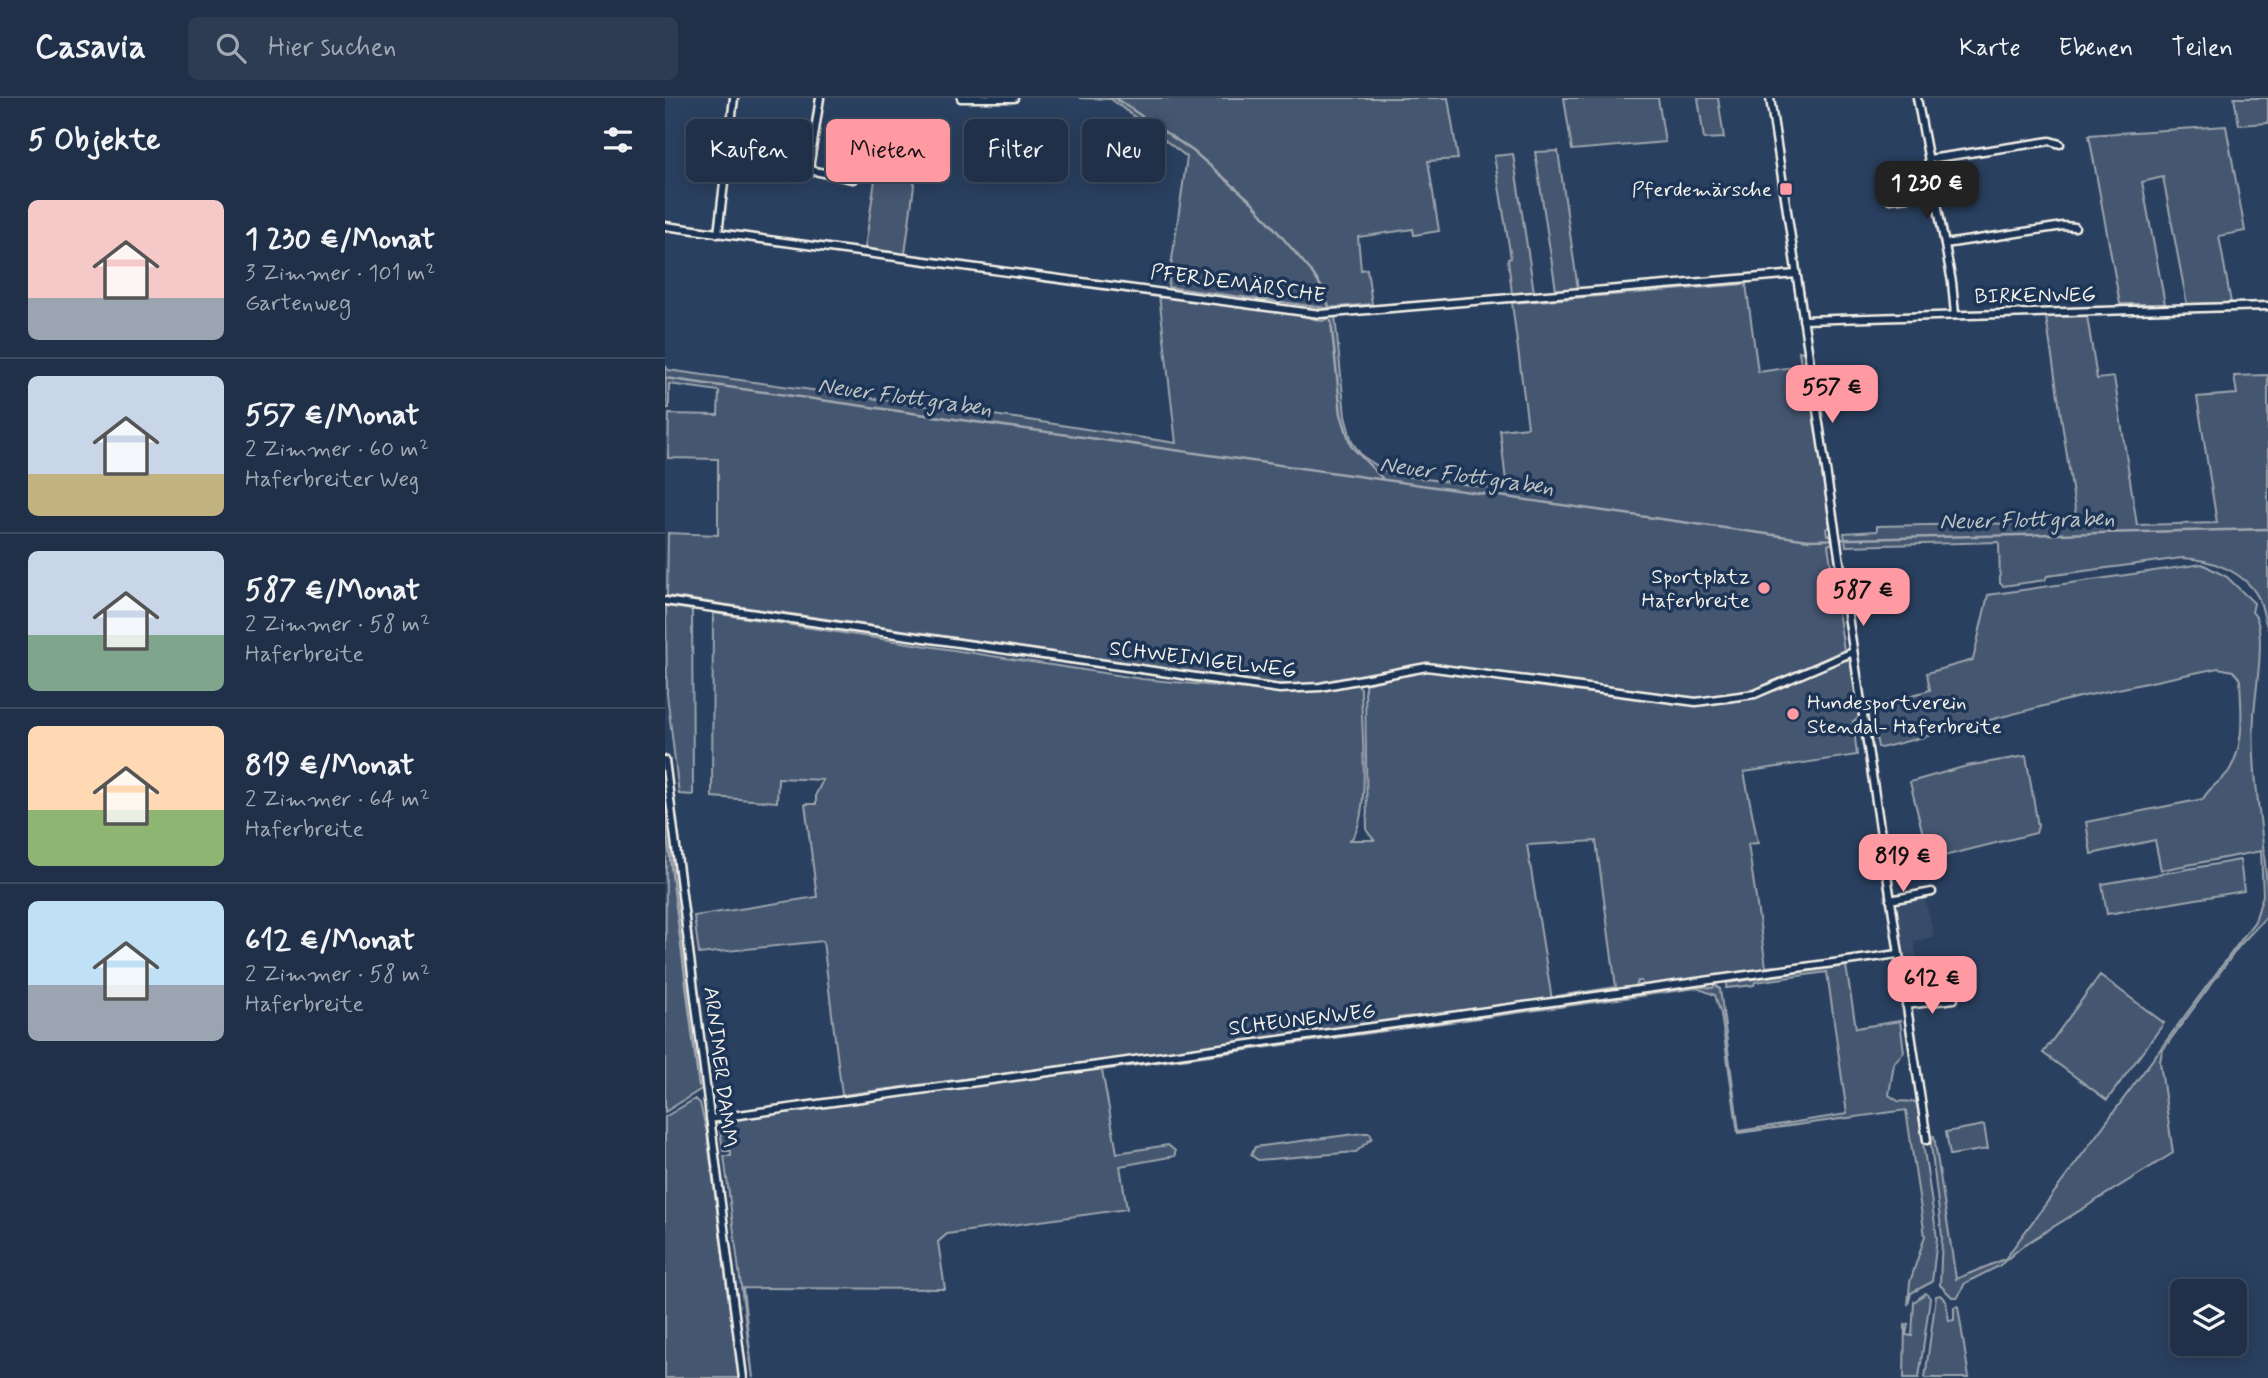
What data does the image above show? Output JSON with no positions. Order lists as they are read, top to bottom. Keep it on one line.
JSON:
{"streets":{"street":["PFERDEMÄRSCHE","BIRKENWEG","SCHWEINIGELWEG","SCHEUNENWEG","ARNIMER DAMM"]},"crossings":[["SCHEUNENWEG","ARNIMER DAMM"]],"water":["Neuer Flottgraben"],"places":{"transit":["Pferdemärsche"],"other":["Sportplatz Haferbreite","Hundesportverein Stendal- Haferbreite"]},"page":{"header":"Casavia","search":"Hier suchen","nav":["Karte","Ebenen","Teilen"],"heading":"5 Objekte","chip":["Kaufen","Mieten","Filter","Neu"],"price":["1 230 €","557 €","587 €","819 €","612 €"],"list":[{"name":"1 230 €/Monat","note":"3 Zimmer · 101 m² · Gartenweg"},{"name":"557 €/Monat","note":"2 Zimmer · 60 m² · Haferbreiter Weg"},{"name":"587 €/Monat","note":"2 Zimmer · 58 m² · Haferbreite"},{"name":"819 €/Monat","note":"2 Zimmer · 64 m² · Haferbreite"},{"name":"612 €/Monat","note":"2 Zimmer · 58 m² · Haferbreite"}]}}
